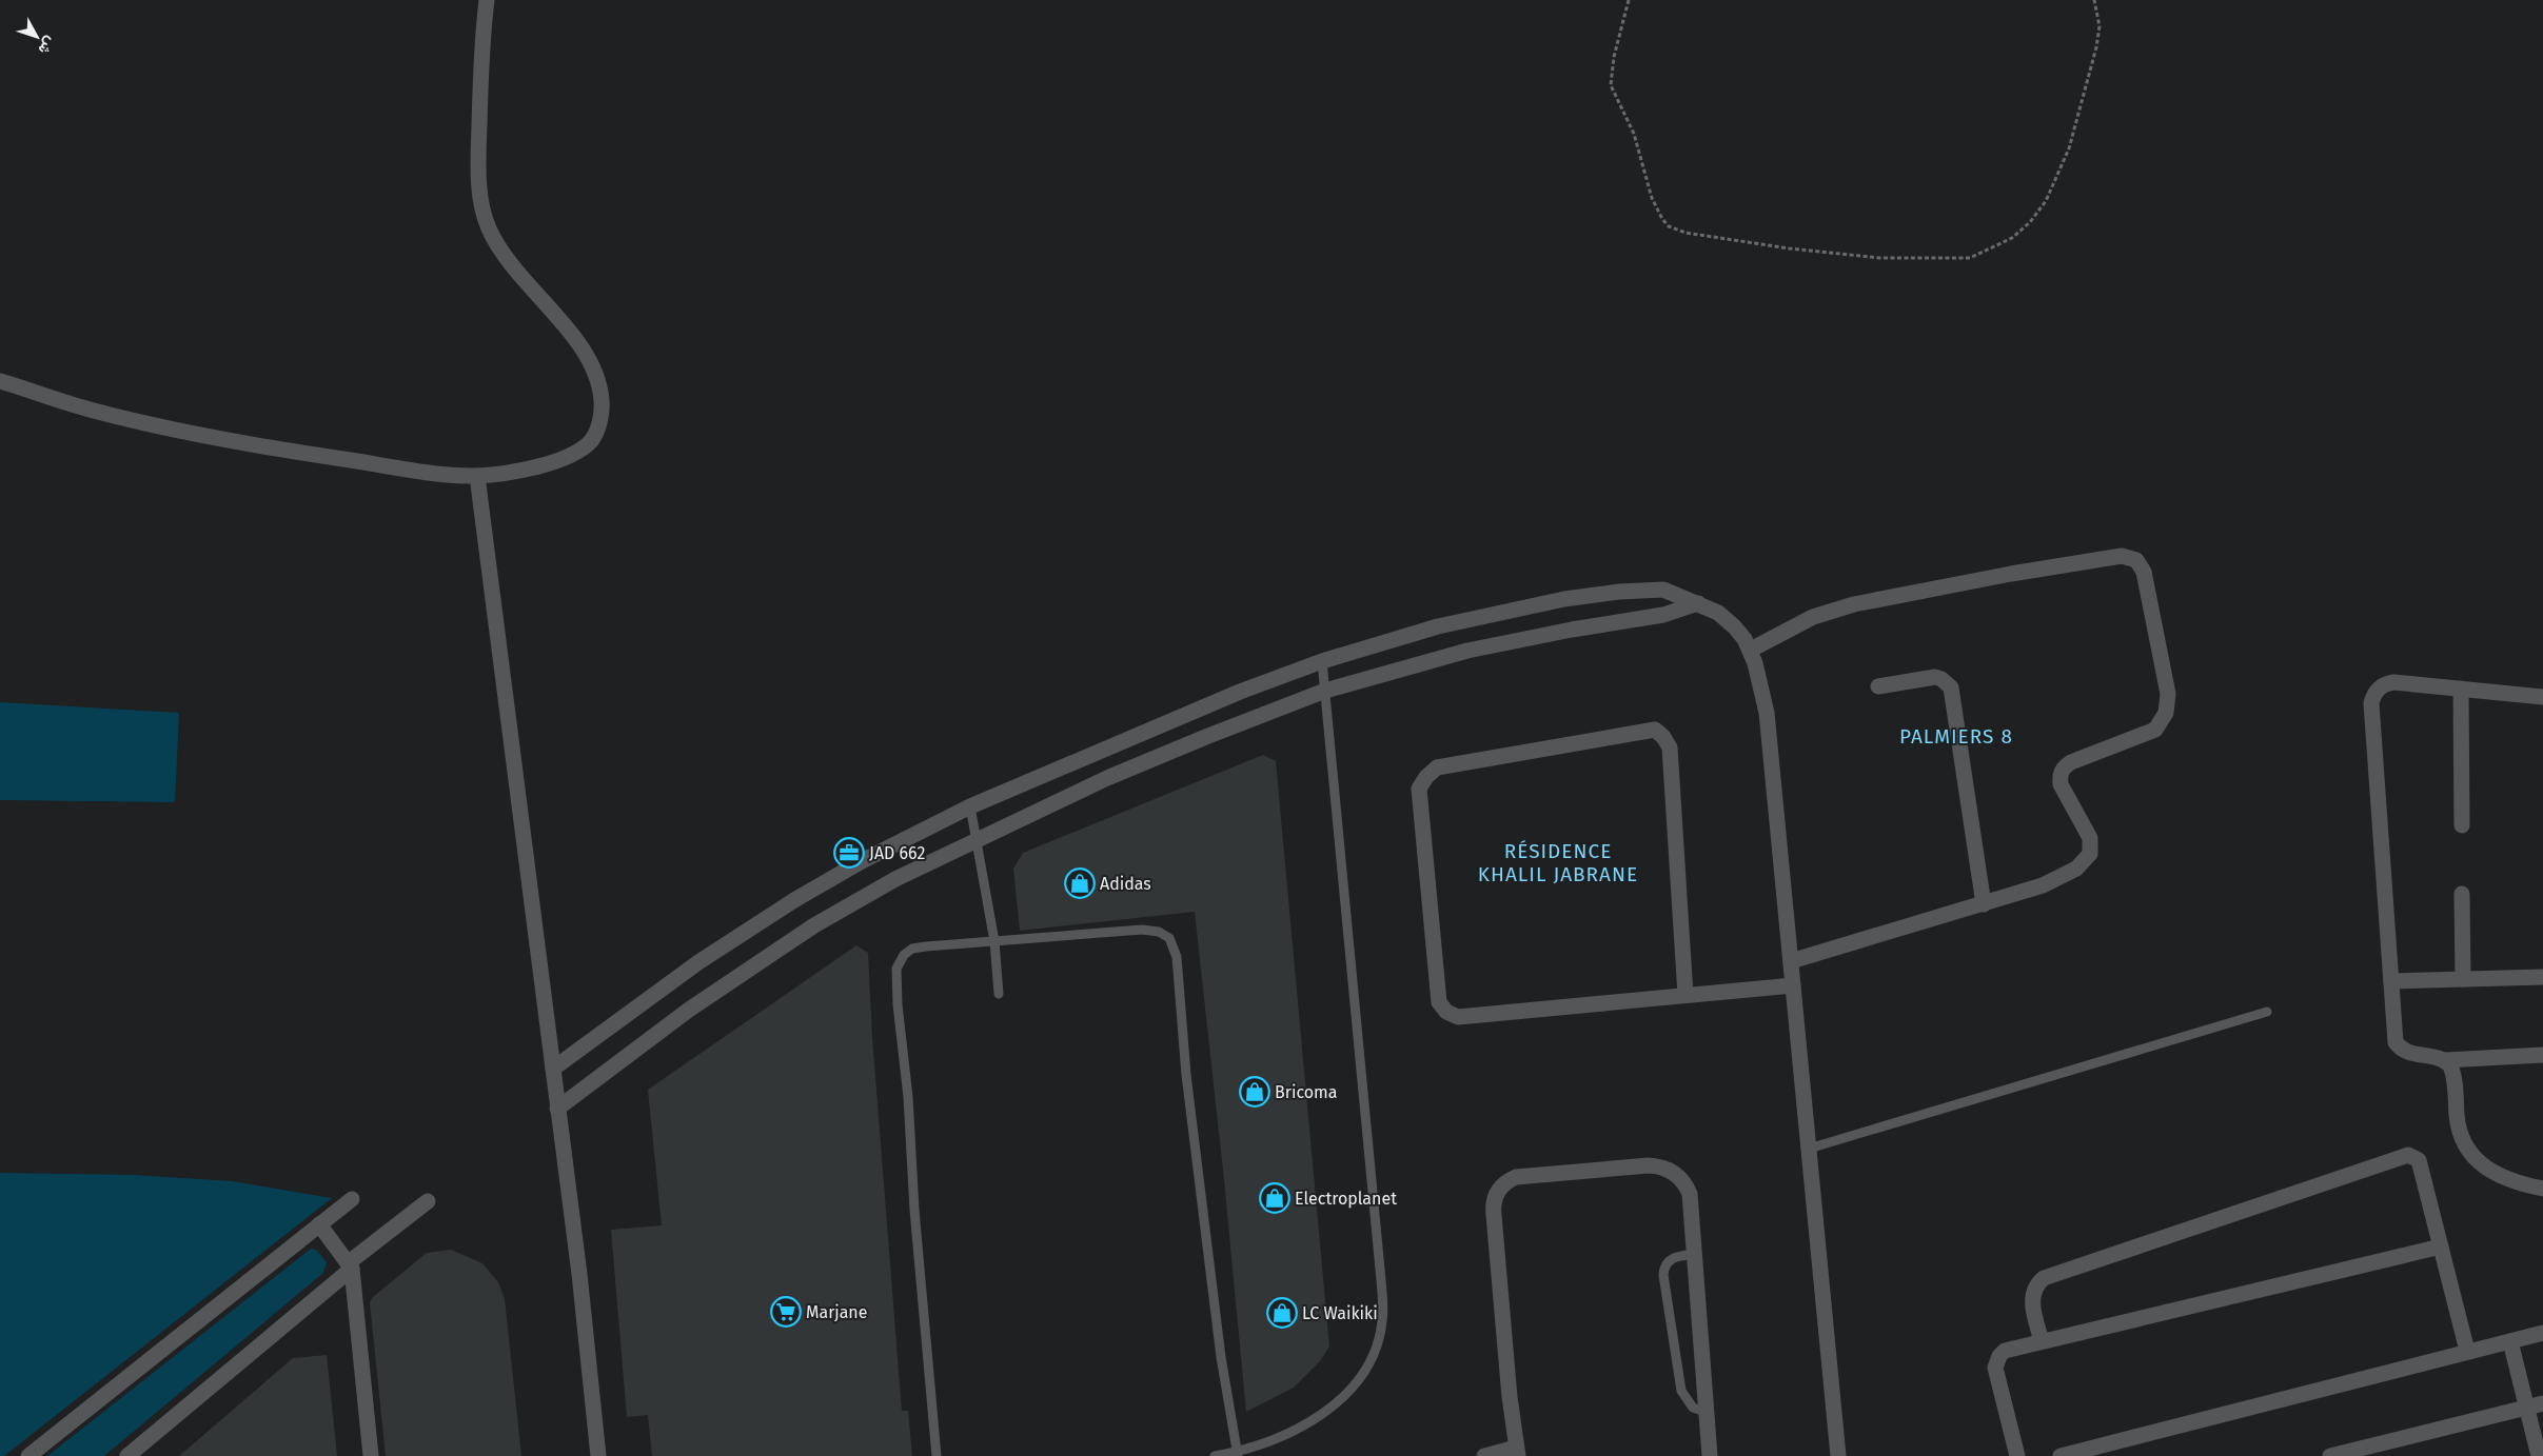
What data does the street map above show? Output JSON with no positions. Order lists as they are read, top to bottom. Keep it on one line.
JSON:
{"districts":["PALMIERS 8","RÉSIDENCE KHALIL JABRANE"],"places":{"office":["JAD 662"],"shop":["Adidas","Bricoma","Electroplanet","LC Waikiki"],"supermarket":["Marjane"]},"north":"bottom right"}
